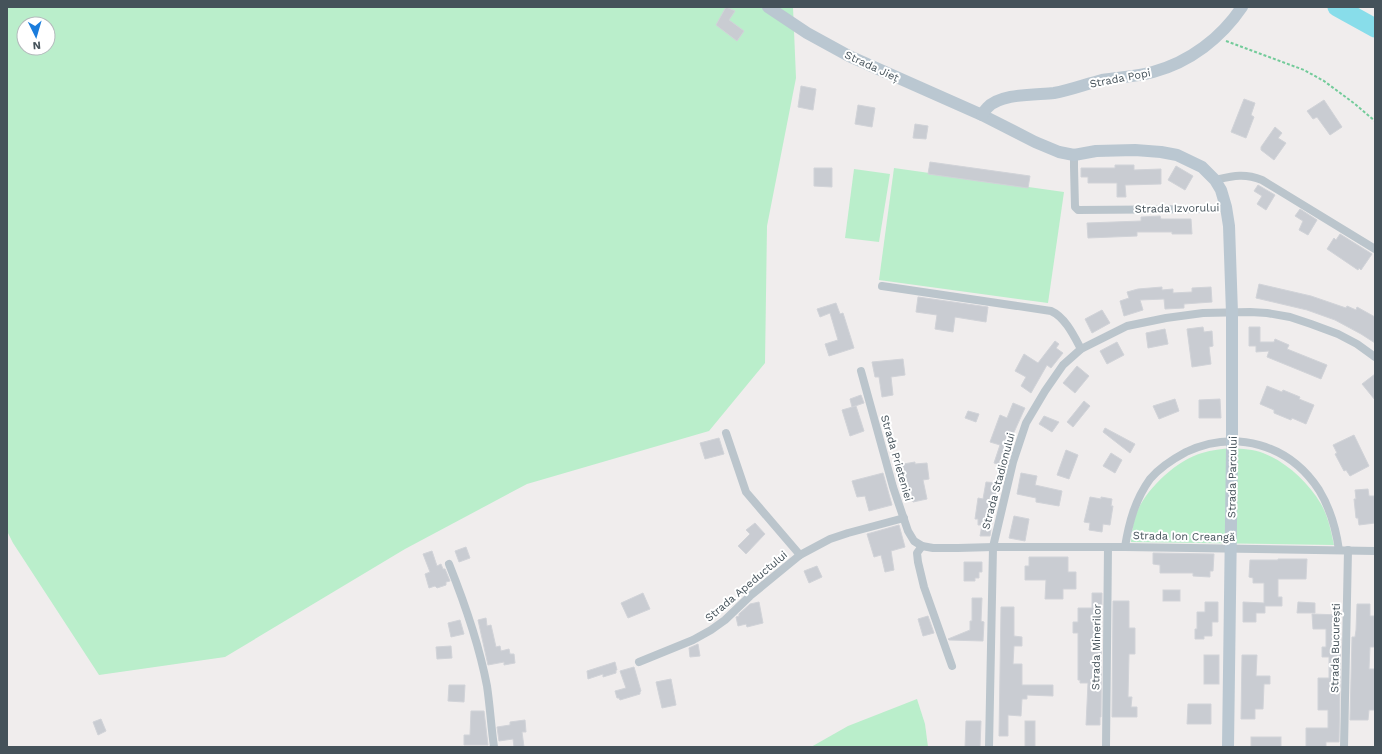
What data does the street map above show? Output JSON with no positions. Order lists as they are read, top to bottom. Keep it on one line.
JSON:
{"streets":{"main road":["Strada Jieț","Strada Popi","Strada Izvorului","Strada Parcului"],"street":["Strada Prieteniei","Strada Stadionului","Strada Ion Creangă","Strada Apeductului","Strada Minerilor","Strada București"]},"crossings":[["Strada Jieț","Strada Popi"],["Strada Jieț","Strada Izvorului"],["Strada Popi","Strada Izvorului"],["Strada Izvorului","Strada Parcului"],["Strada Prieteniei","Strada Apeductului"],["Strada Parcului","Strada Stadionului"],["Strada Parcului","Strada Ion Creangă"],["Strada Stadionului","Strada Ion Creangă"],["Strada Ion Creangă","Strada Minerilor"],["Strada Ion Creangă","Strada București"]],"north":"bottom"}
